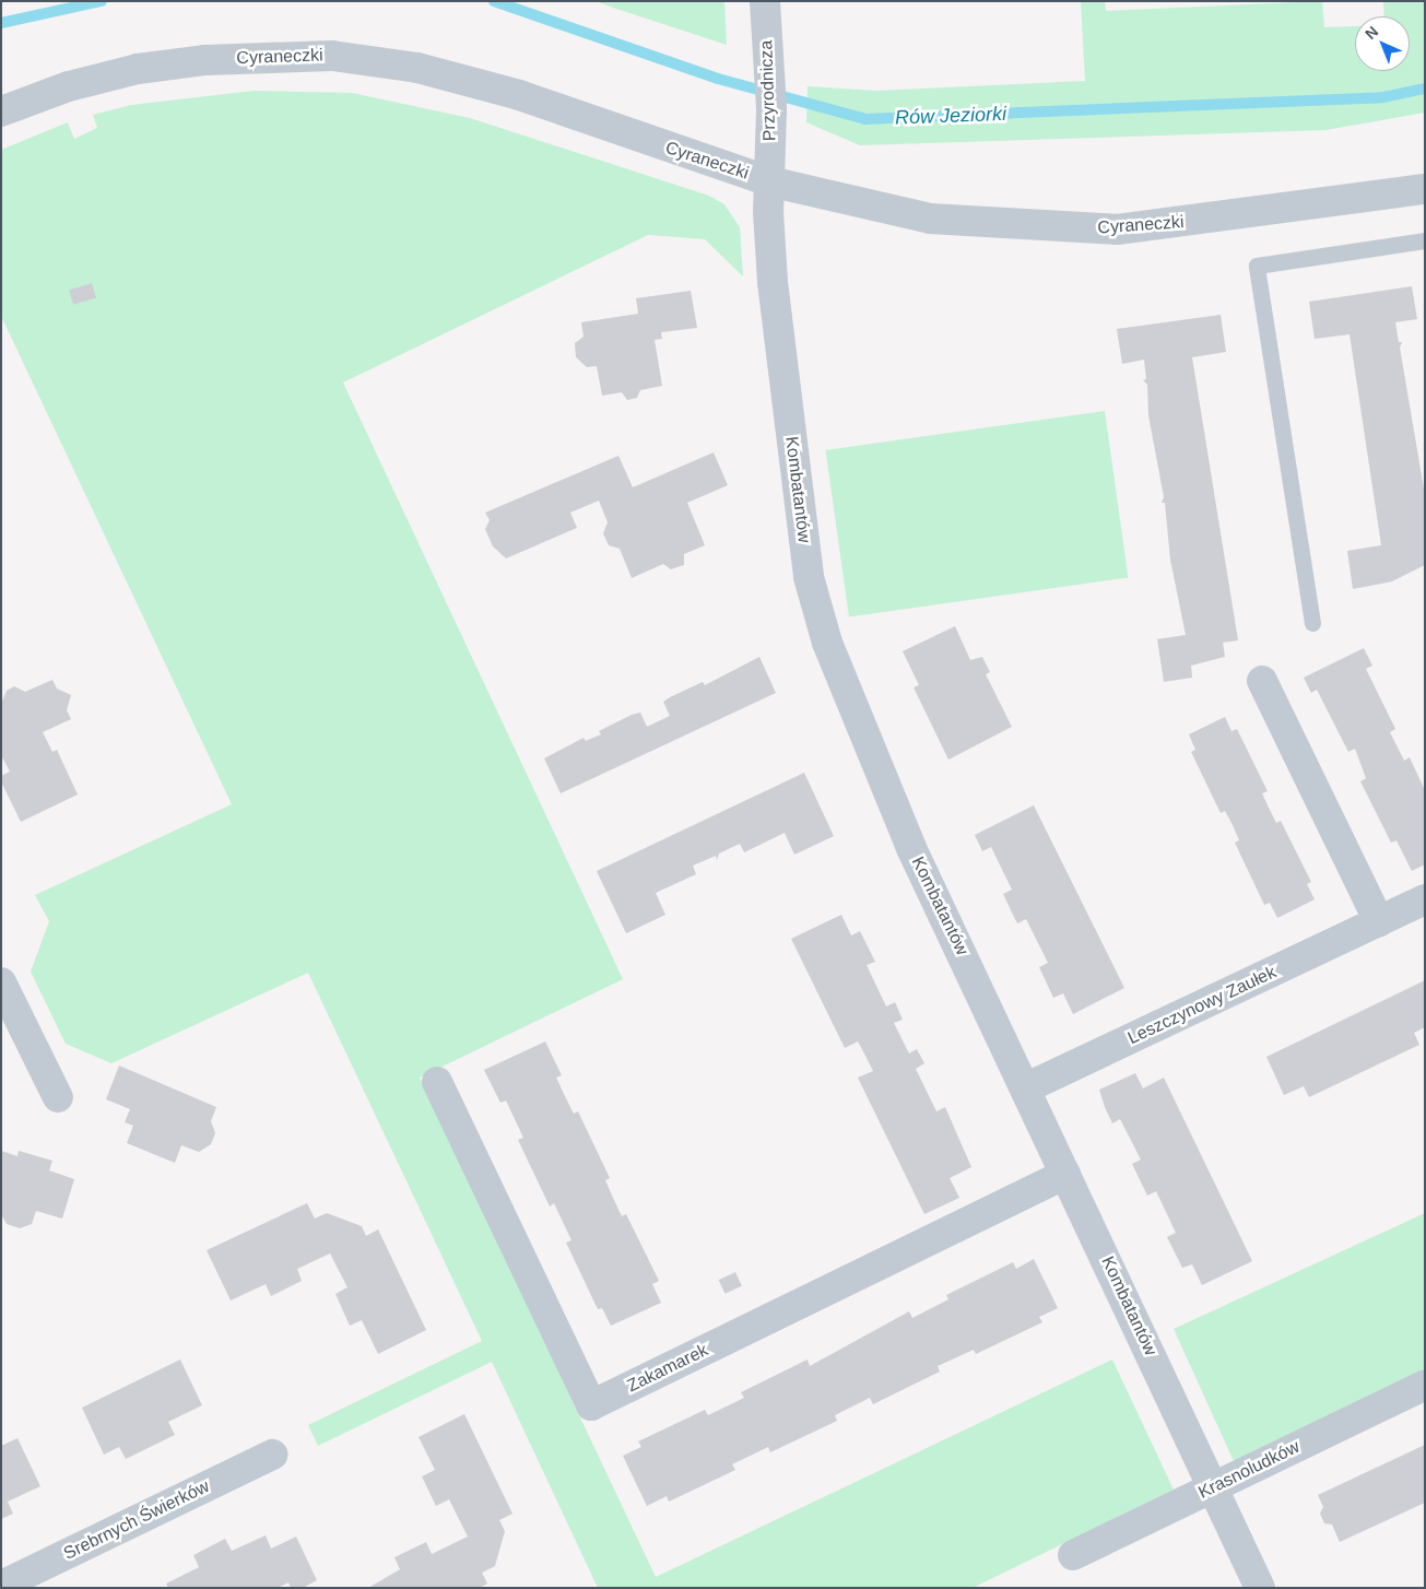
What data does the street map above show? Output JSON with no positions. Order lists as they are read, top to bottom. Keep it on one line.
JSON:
{"streets":{"street":["Cyraneczki","Przyrodnicza","Kombatantów","Leszczynowy Zaułek","Zakamarek","Krasnoludków","Srebrnych Świerków"]},"crossings":[["Cyraneczki","Przyrodnicza"],["Cyraneczki","Kombatantów"],["Przyrodnicza","Kombatantów"],["Kombatantów","Leszczynowy Zaułek"],["Kombatantów","Zakamarek"],["Kombatantów","Krasnoludków"]],"water":["Rów Jeziorki"],"north":"top left"}
